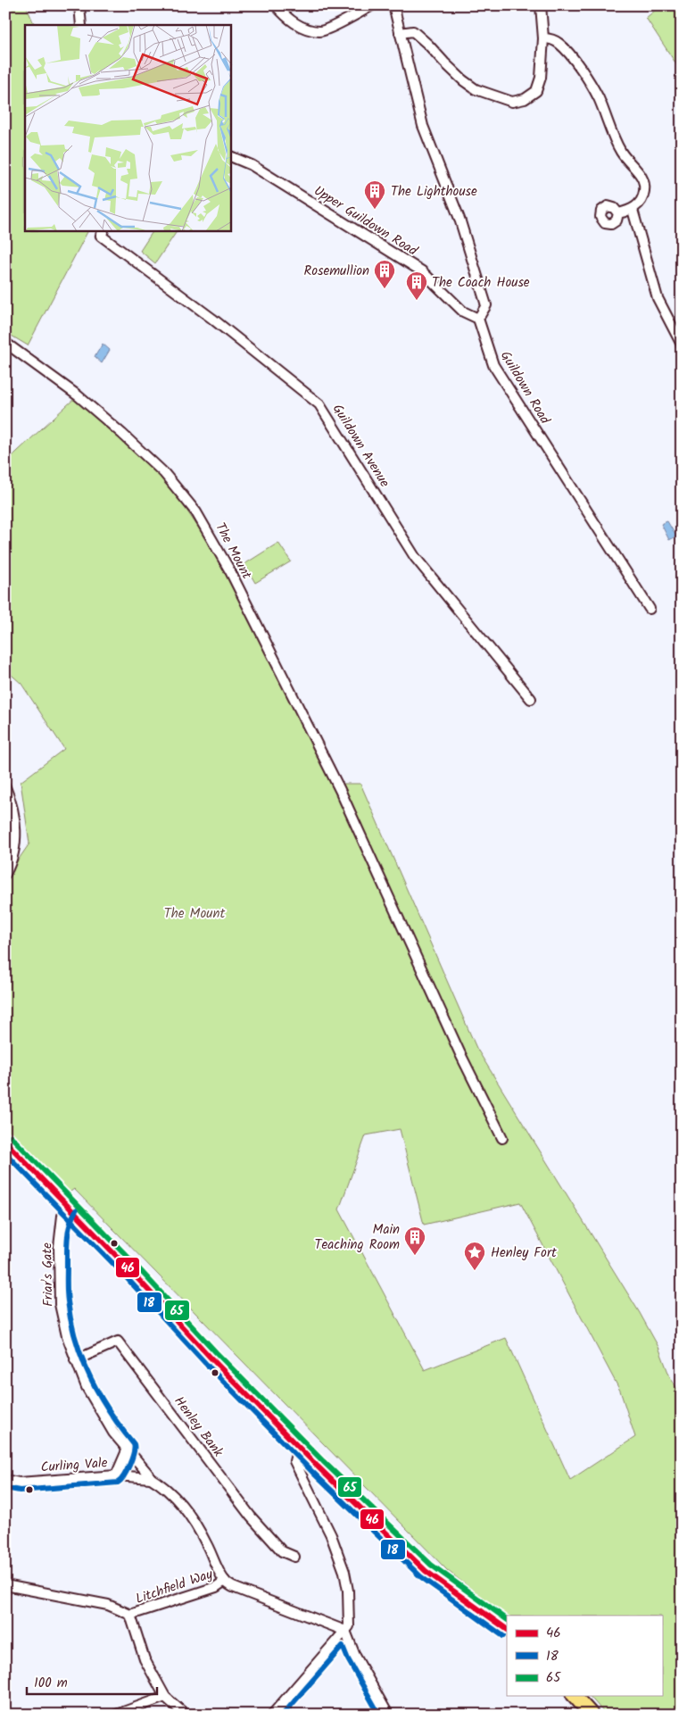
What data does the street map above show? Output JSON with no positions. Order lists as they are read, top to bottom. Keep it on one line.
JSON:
{"streets":{"street":["Upper Guildown Road","Guildown Road","Guildown Avenue","The Mount","Friar's Gate","Henley Bank","Curling Vale","Litchfield Way"]},"crossings":[["Upper Guildown Road","Guildown Road"],["Friar's Gate","Henley Bank"],["Friar's Gate","Curling Vale"],["Friar's Gate","Litchfield Way"],["Curling Vale","Litchfield Way"]],"parks":["The Mount"],"places":{"building":["The Lighthouse","Rosemullion","The Coach House","Main Teaching Room"],"place":["Henley Fort"]},"lines":["transit line 65","transit line 46","transit line 18"],"legend":["46","18","65"],"scale_bar":"100 m"}
